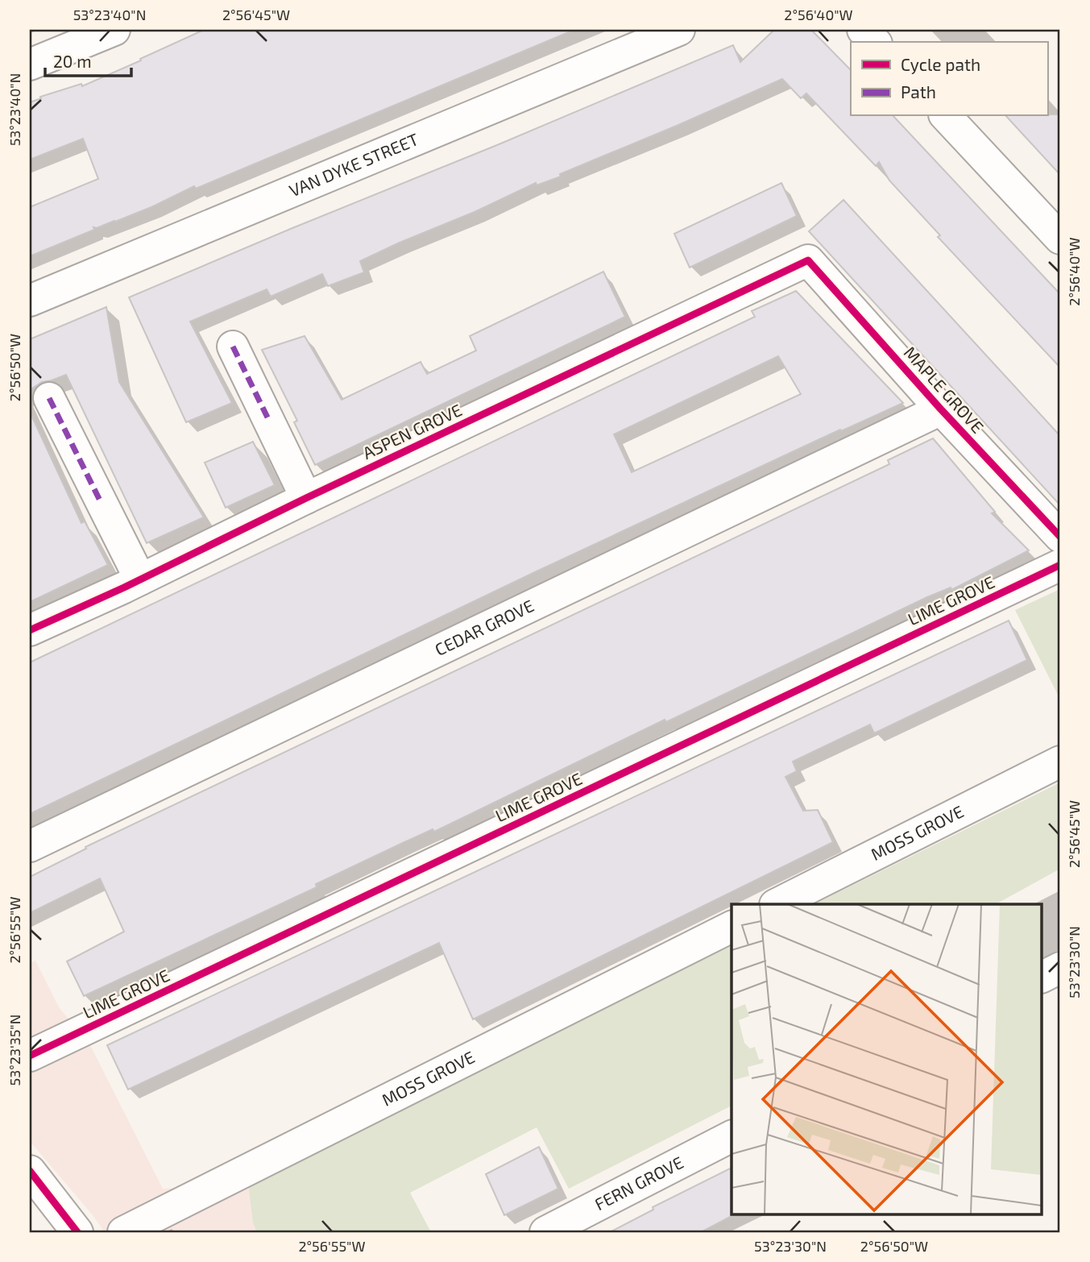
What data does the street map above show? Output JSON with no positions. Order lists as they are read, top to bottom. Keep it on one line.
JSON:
{"streets":{"street":["VAN DYKE STREET","MAPLE GROVE","ASPEN GROVE","LIME GROVE","CEDAR GROVE","MOSS GROVE","FERN GROVE"]},"crossings":[["MAPLE GROVE","ASPEN GROVE"],["MAPLE GROVE","CEDAR GROVE"]],"legend":["Cycle path","Path"],"scale_bar":"20 m","coordinates":["53°23'40\"N","2°56'45\"W","2°56'40\"W","2°56'50\"W","2°56'55\"W","53°23'30\"N","53°23'35\"N"]}
